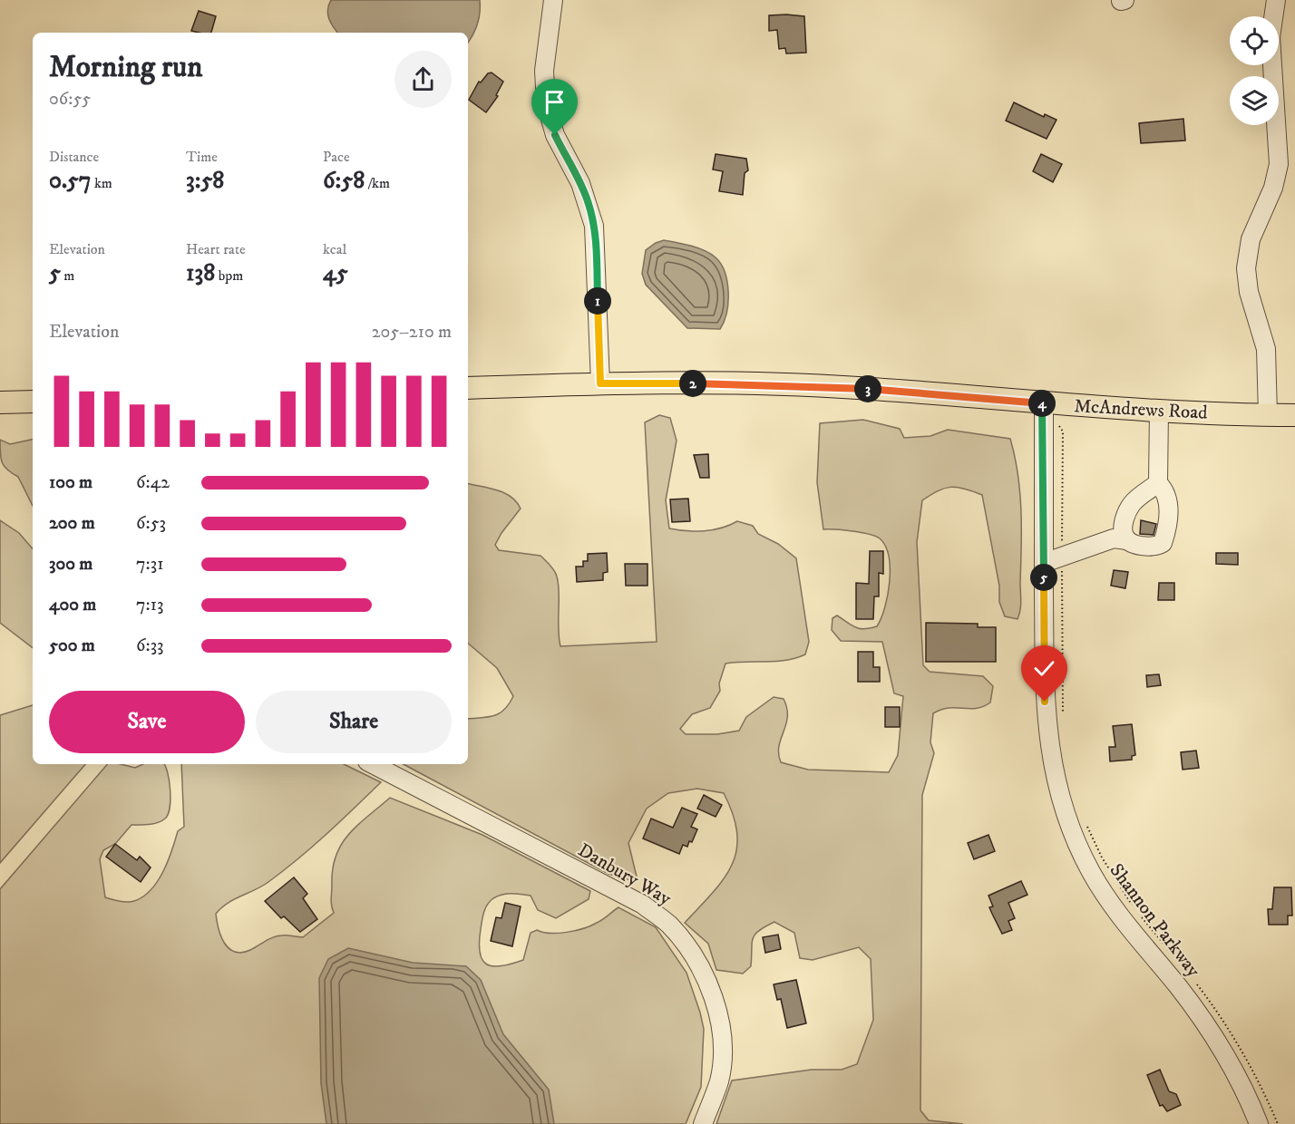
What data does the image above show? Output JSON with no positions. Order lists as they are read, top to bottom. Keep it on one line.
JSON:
{"streets":{"main road":["McAndrews Road"],"street":["Danbury Way","Shannon Parkway"]},"crossings":[["McAndrews Road","Shannon Parkway"]],"page":{"heading":["Morning run","06:55"],"stats":[["Distance","0.57 km"],["Time","3:58"],["Pace","6:58 /km"],["Elevation","5 m"],["Heart rate","138 bpm"],["kcal","45"]],"pins":["1","2","3","4","5"],"chart":["Elevation","205–210 m"],"list":[{"name":"100 m","note":"6:42"},{"name":"200 m","note":"6:53"},{"name":"300 m","note":"7:31"},{"name":"400 m","note":"7:13"},{"name":"500 m","note":"6:33"}],"buttons":["Save","Share"]}}
